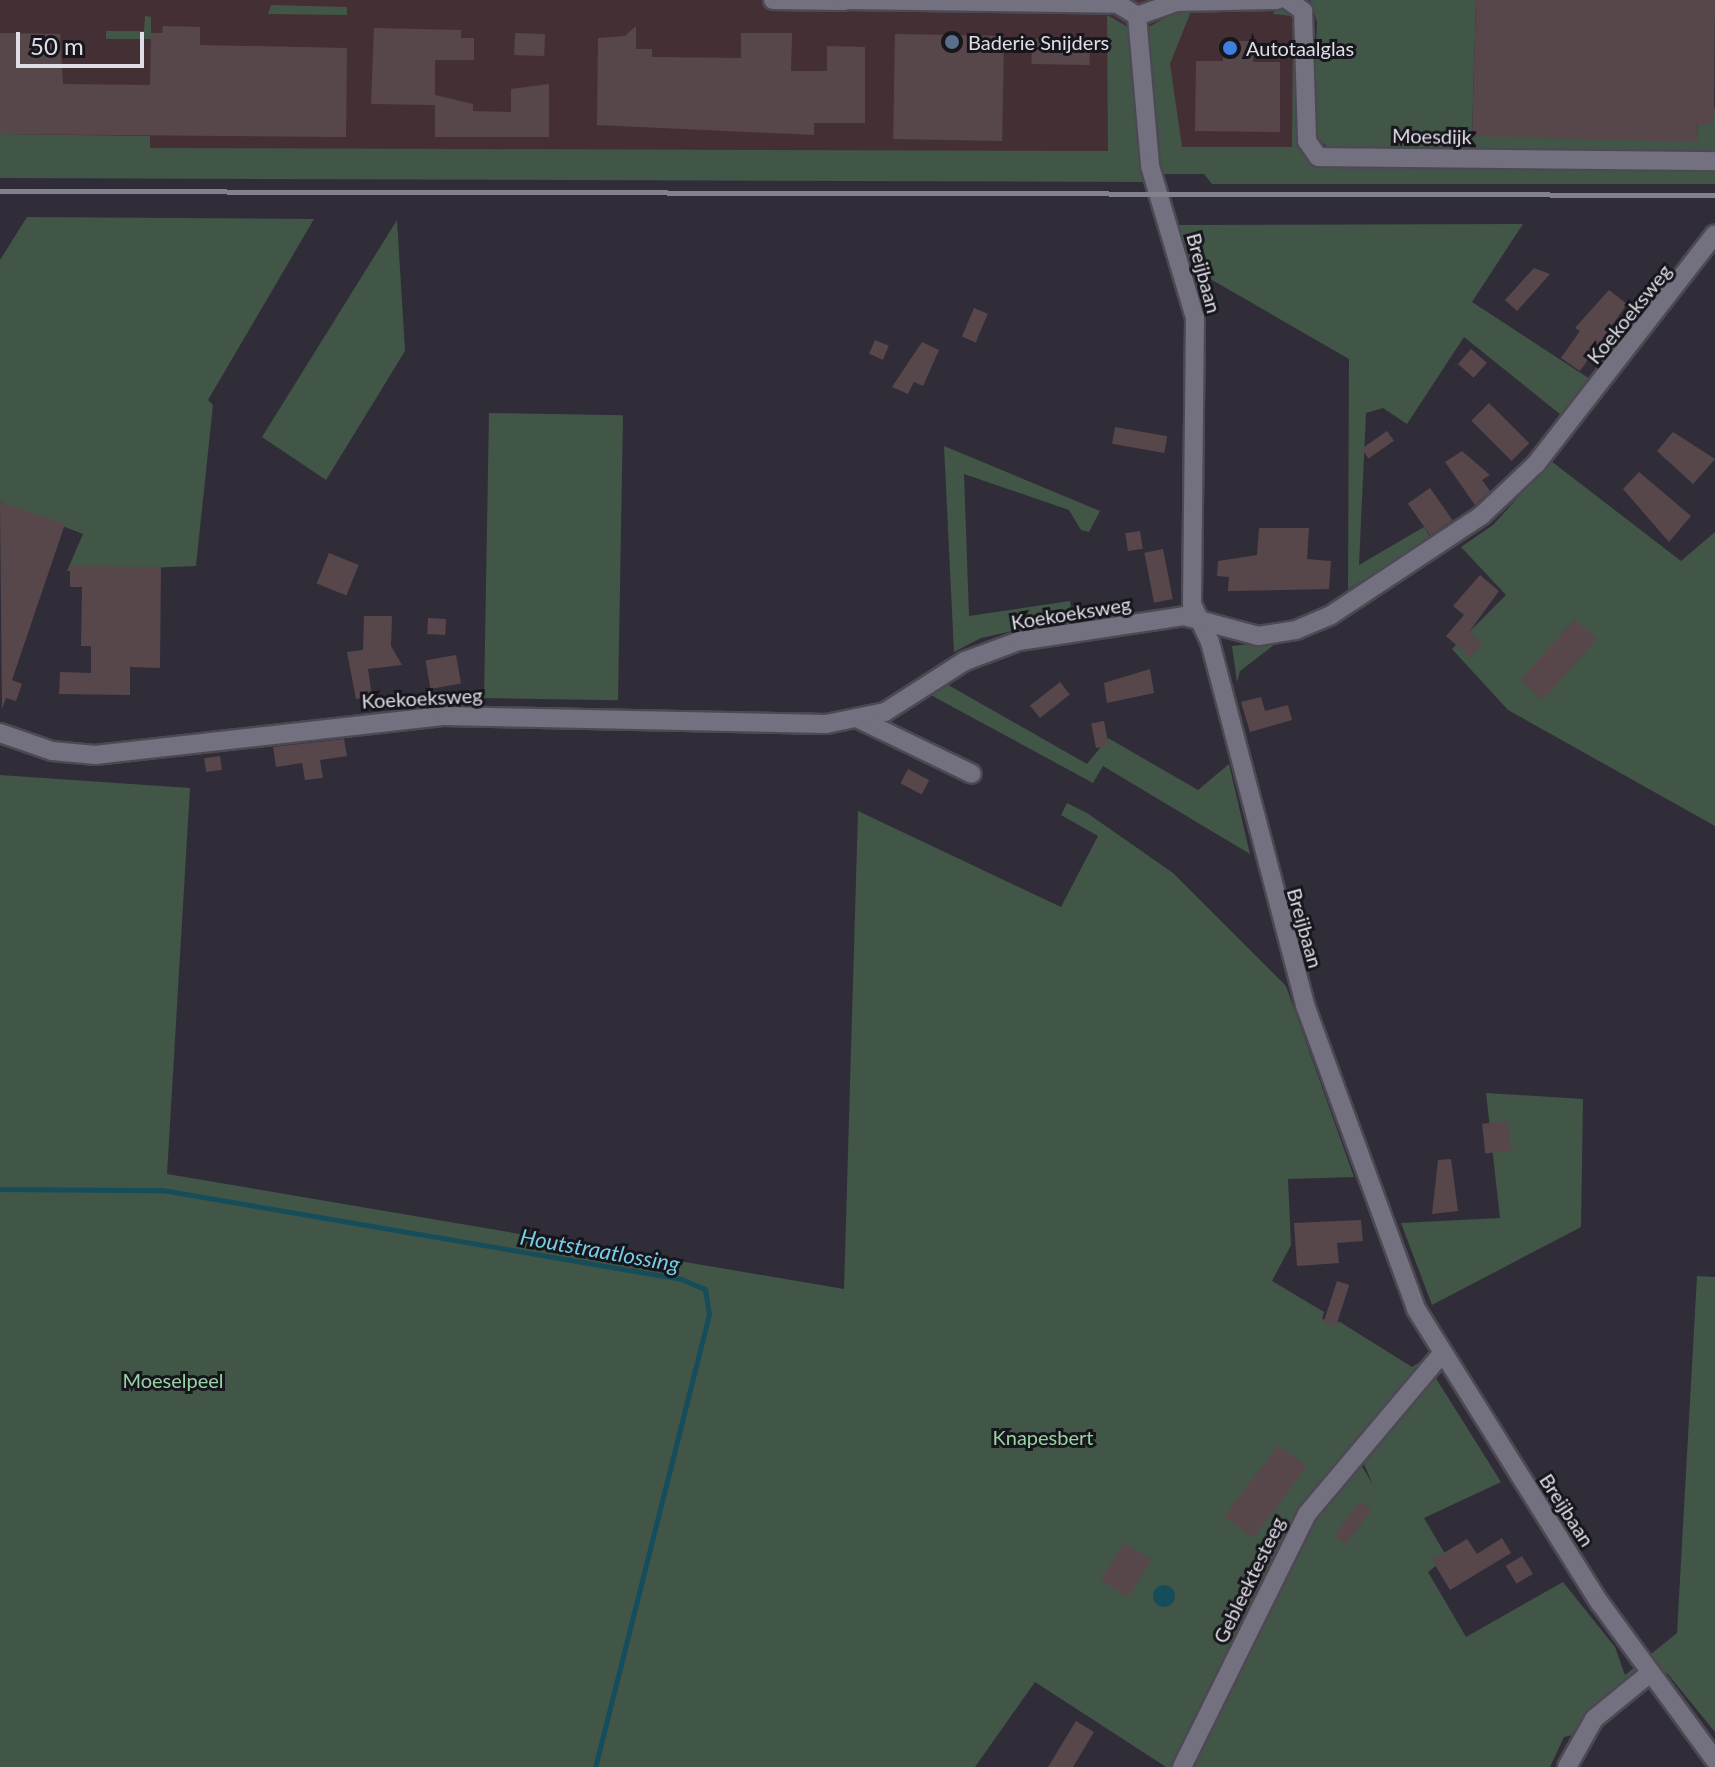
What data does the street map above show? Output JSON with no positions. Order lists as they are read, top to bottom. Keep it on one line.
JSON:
{"streets":{"street":["Moesdijk","Breijbaan","Koekoeksweg","Gebleektesteeg"]},"crossings":[["Breijbaan","Koekoeksweg"],["Breijbaan","Gebleektesteeg"]],"water":["Houtstraatlossing"],"parks":["Moeselpeel","Knapesbert"],"places":["Baderie Snijders","Autotaalglas"],"scale_bar":"50 m"}
